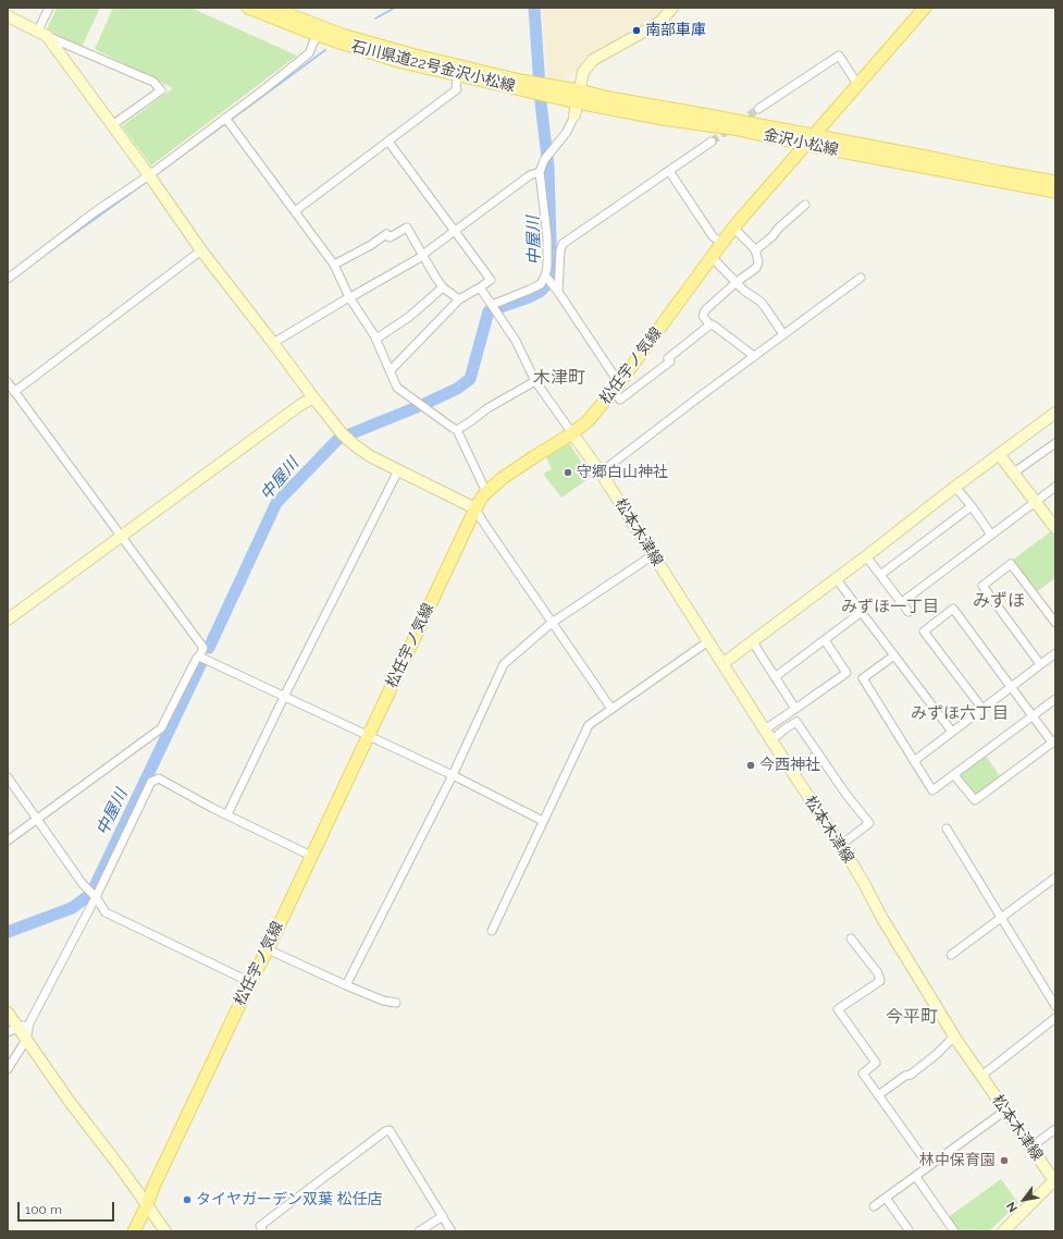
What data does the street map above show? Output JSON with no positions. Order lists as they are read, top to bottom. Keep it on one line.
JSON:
{"streets":{"main road":["石川県道22号金沢小松線","金沢小松線","松任宇ノ気線"],"street":["松本木津線"]},"crossings":[["石川県道22号金沢小松線","金沢小松線"],["金沢小松線","松任宇ノ気線"],["松任宇ノ気線","松本木津線"]],"districts":["木津町","みずほ","みずほ一丁目","みずほ六丁目","今平町"],"water":["中屋川"],"places":["南部車庫","守郷白山神社","今西神社","林中保育園","タイヤガーデン双葉 松任店"],"scale_bar":"100 m","north":"bottom left"}
